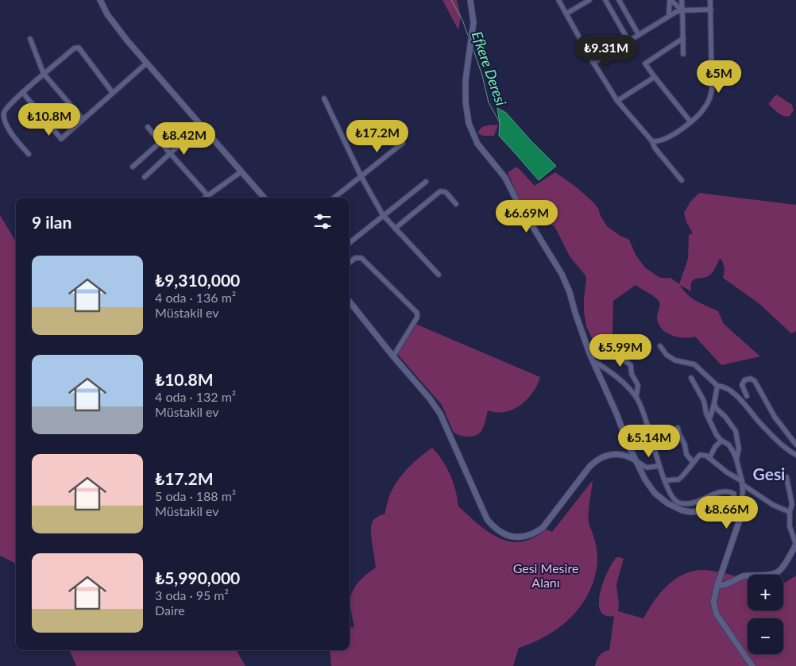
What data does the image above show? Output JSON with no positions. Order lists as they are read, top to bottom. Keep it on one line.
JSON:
{"districts":["Gesi"],"water":["Efkere Deresi"],"parks":["Gesi Mesire Alanı"],"page":{"price":["₺9.31M","₺5M","₺10.8M","₺17.2M","₺8.42M","₺6.69M","₺5.99M","₺5.14M","₺8.66M"],"heading":"9 ilan","list":[{"name":"₺9,310,000","note":"4 oda · 136 m² · Müstakil ev"},{"name":"₺10.8M","note":"4 oda · 132 m² · Müstakil ev"},{"name":"₺17.2M","note":"5 oda · 188 m² · Müstakil ev"},{"name":"₺5,990,000","note":"3 oda · 95 m² · Daire"}],"map_buttons":["+","−"]}}
